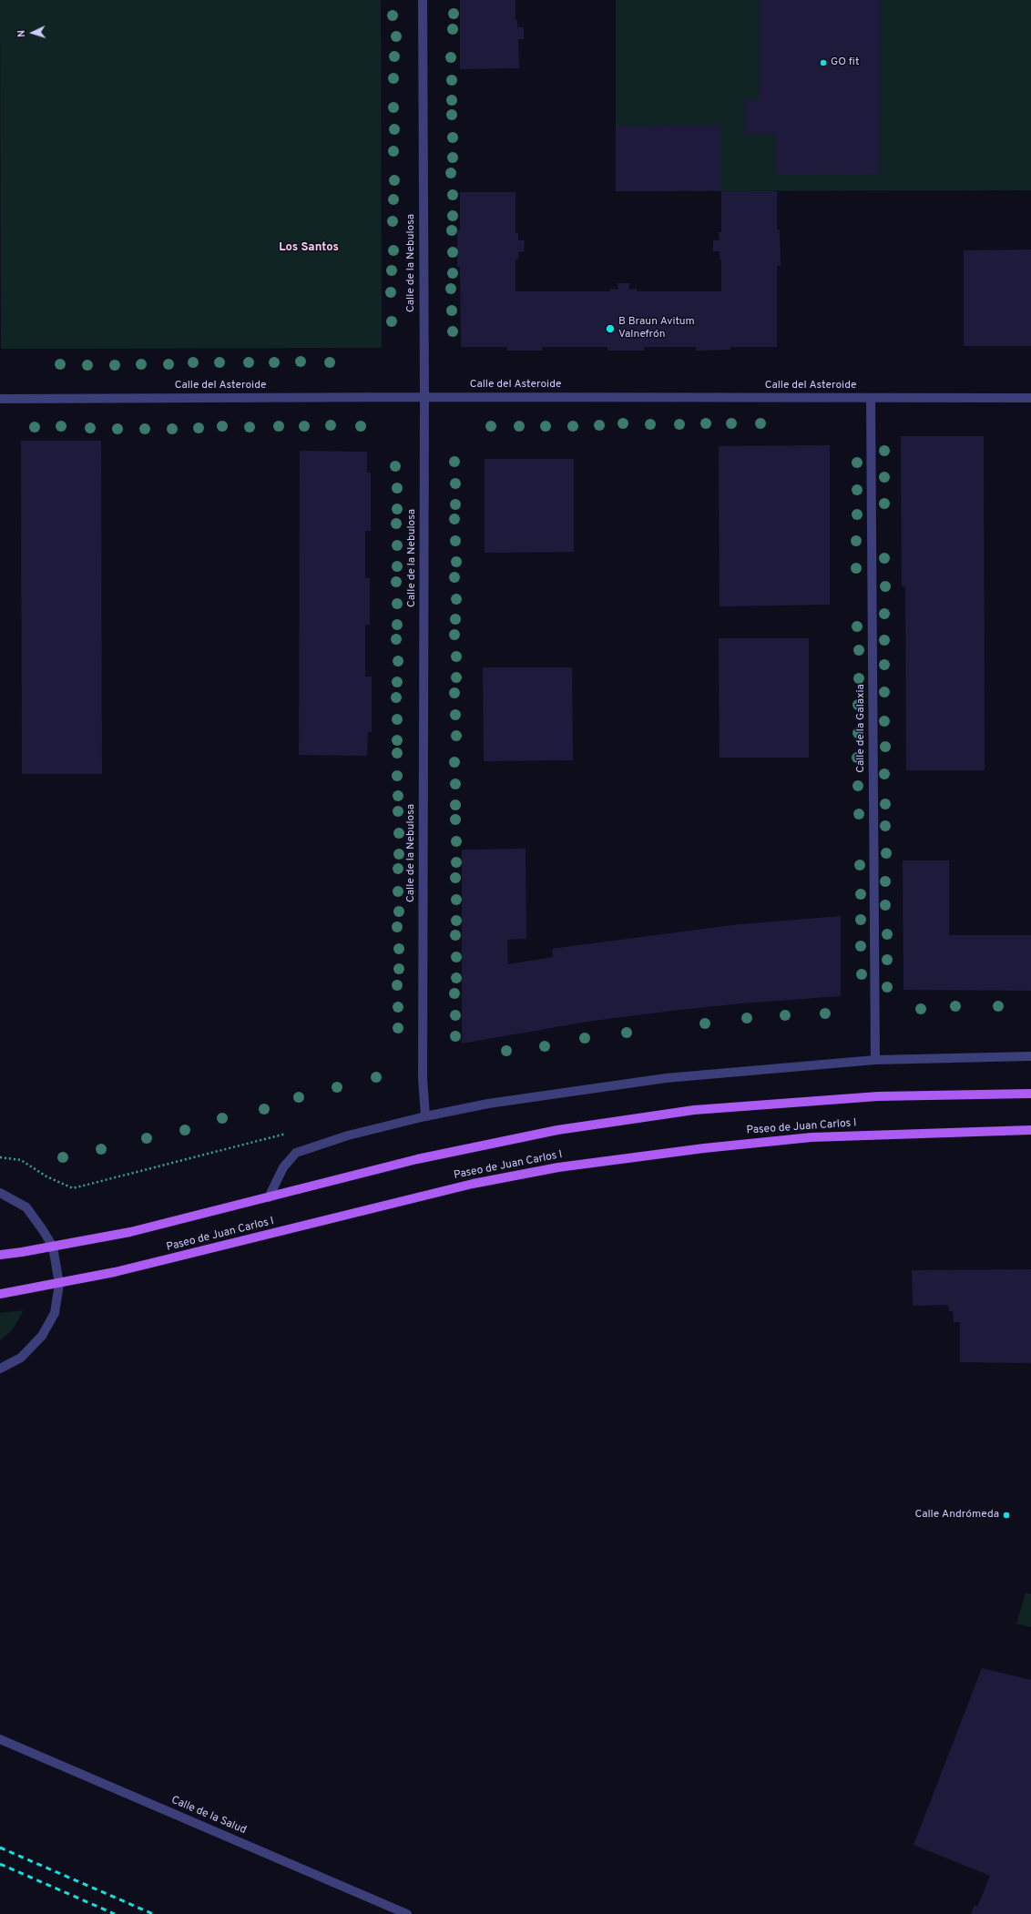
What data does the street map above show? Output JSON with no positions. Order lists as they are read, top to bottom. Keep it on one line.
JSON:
{"streets":{"main road":["Paseo de Juan Carlos I"],"street":["Calle de la Nebulosa","Calle del Asteroide","Calle de la Galaxia","Calle de la Salud"]},"crossings":[["Calle de la Nebulosa","Calle del Asteroide"],["Calle del Asteroide","Calle de la Galaxia"]],"districts":["Los Santos"],"places":["GO fit","B Braun Avitum Valnefrón","Calle Andrómeda"],"north":"left"}
